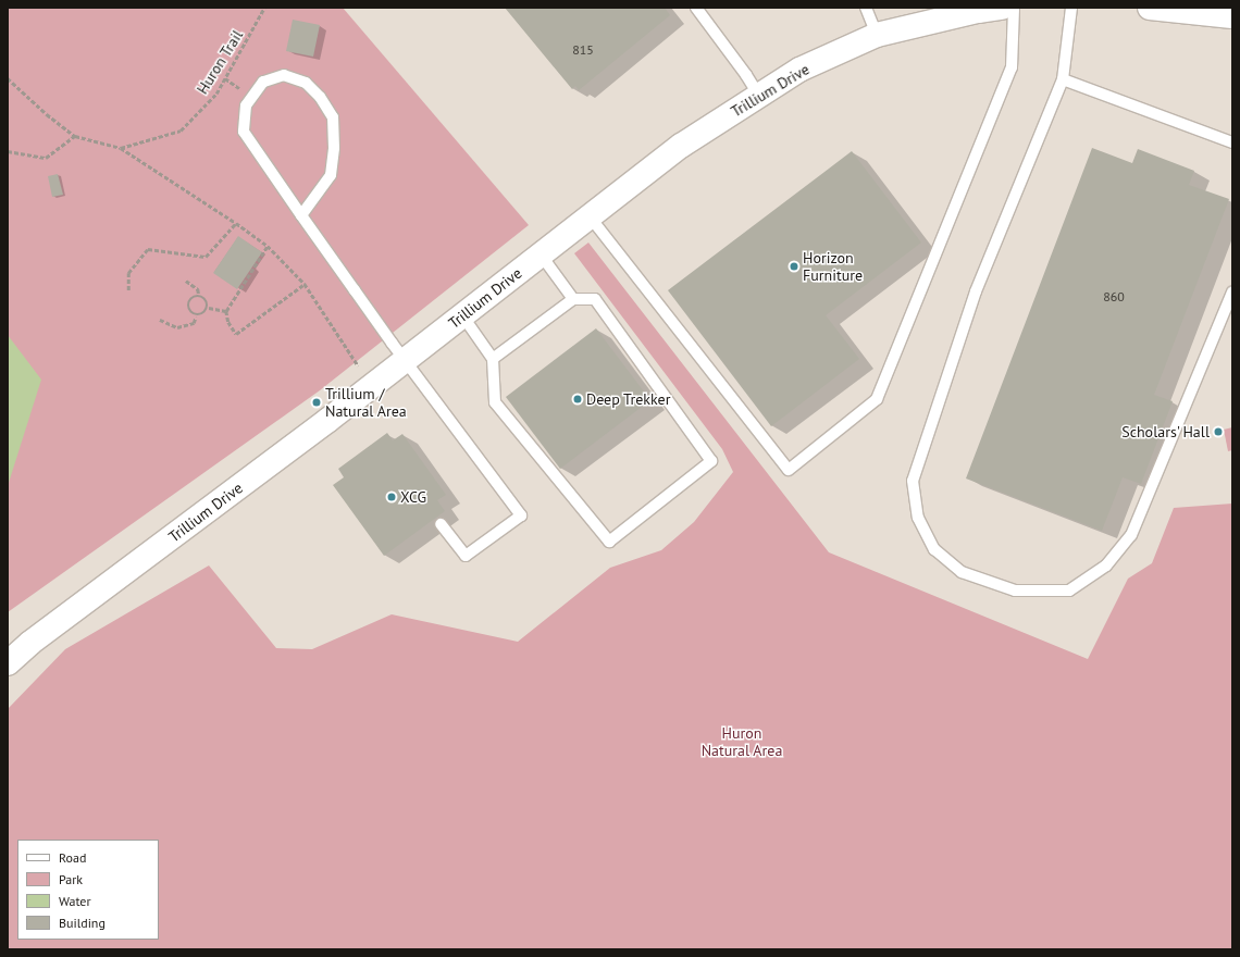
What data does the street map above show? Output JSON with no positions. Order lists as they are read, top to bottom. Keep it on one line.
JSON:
{"streets":{"street":["Trillium Drive"],"path":["Huron Trail"]},"parks":["Huron Natural Area"],"places":["Horizon Furniture","Deep Trekker","Trillium / Natural Area","Scholars' Hall","XCG"],"house_numbers":["815","860"],"legend":["Road","Park","Water","Building"]}
